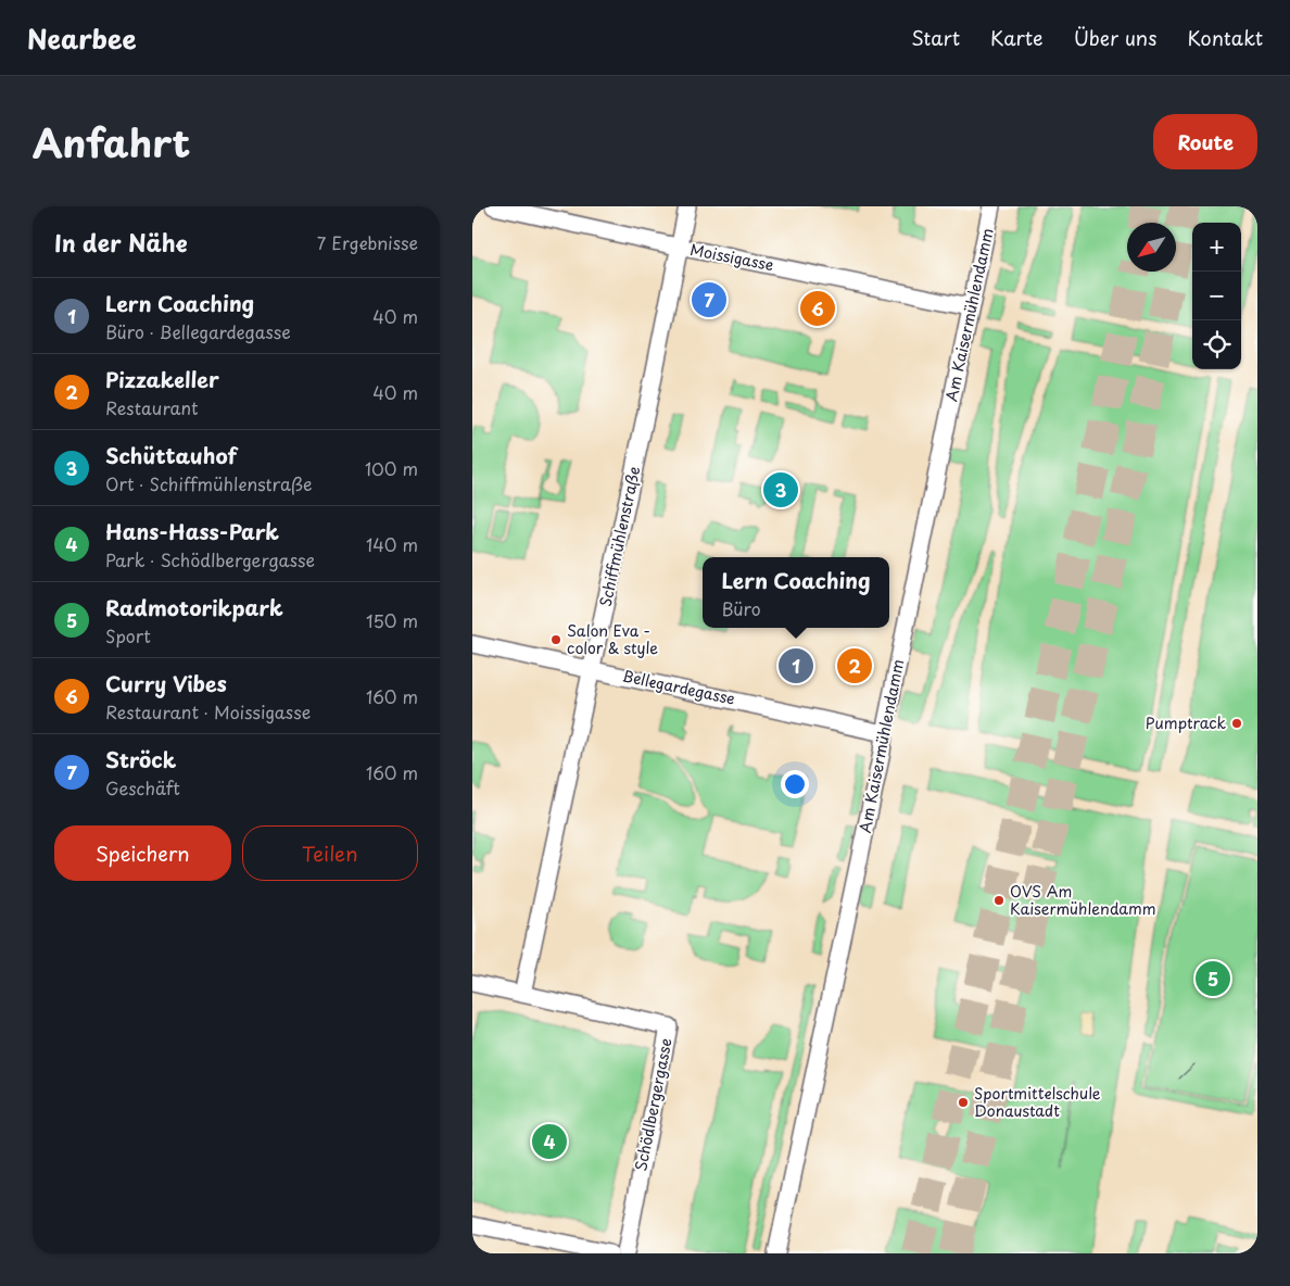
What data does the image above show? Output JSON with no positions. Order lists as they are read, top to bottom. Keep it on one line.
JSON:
{"streets":{"street":["Moissigasse","Am Kaisermühlendamm","Schiffmühlenstraße","Bellegardegasse","Schödlbergergasse"]},"crossings":[["Moissigasse","Am Kaisermühlendamm"],["Moissigasse","Schiffmühlenstraße"],["Am Kaisermühlendamm","Bellegardegasse"],["Schiffmühlenstraße","Bellegardegasse"],["Schiffmühlenstraße","Schödlbergergasse"]],"places":["Salon Eva - color & style","Pumptrack","OVS Am Kaisermühlendamm","Sportmittelschule Donaustadt"],"north":"bottom left","page":{"header":"Nearbee","nav":["Start","Karte","Über uns","Kontakt"],"title":"Anfahrt","buttons":["Route",["Speichern","Teilen"]],"heading":["In der Nähe","7 Ergebnisse"],"map_buttons":["+","−"],"list":[{"mark":"1","name":"Lern Coaching","note":"Büro · Bellegardegasse","value":"40 m"},{"mark":"2","name":"Pizzakeller","note":"Restaurant","value":"40 m"},{"mark":"3","name":"Schüttauhof","note":"Ort · Schiffmühlenstraße","value":"100 m"},{"mark":"4","name":"Hans-Hass-Park","note":"Park · Schödlbergergasse","value":"140 m"},{"mark":"5","name":"Radmotorikpark","note":"Sport","value":"150 m"},{"mark":"6","name":"Curry Vibes","note":"Restaurant · Moissigasse","value":"160 m"},{"mark":"7","name":"Ströck","note":"Geschäft","value":"160 m"}],"pins":["7","6","3","1","2","5","4"],"popup":["Lern Coaching","Büro"]}}
